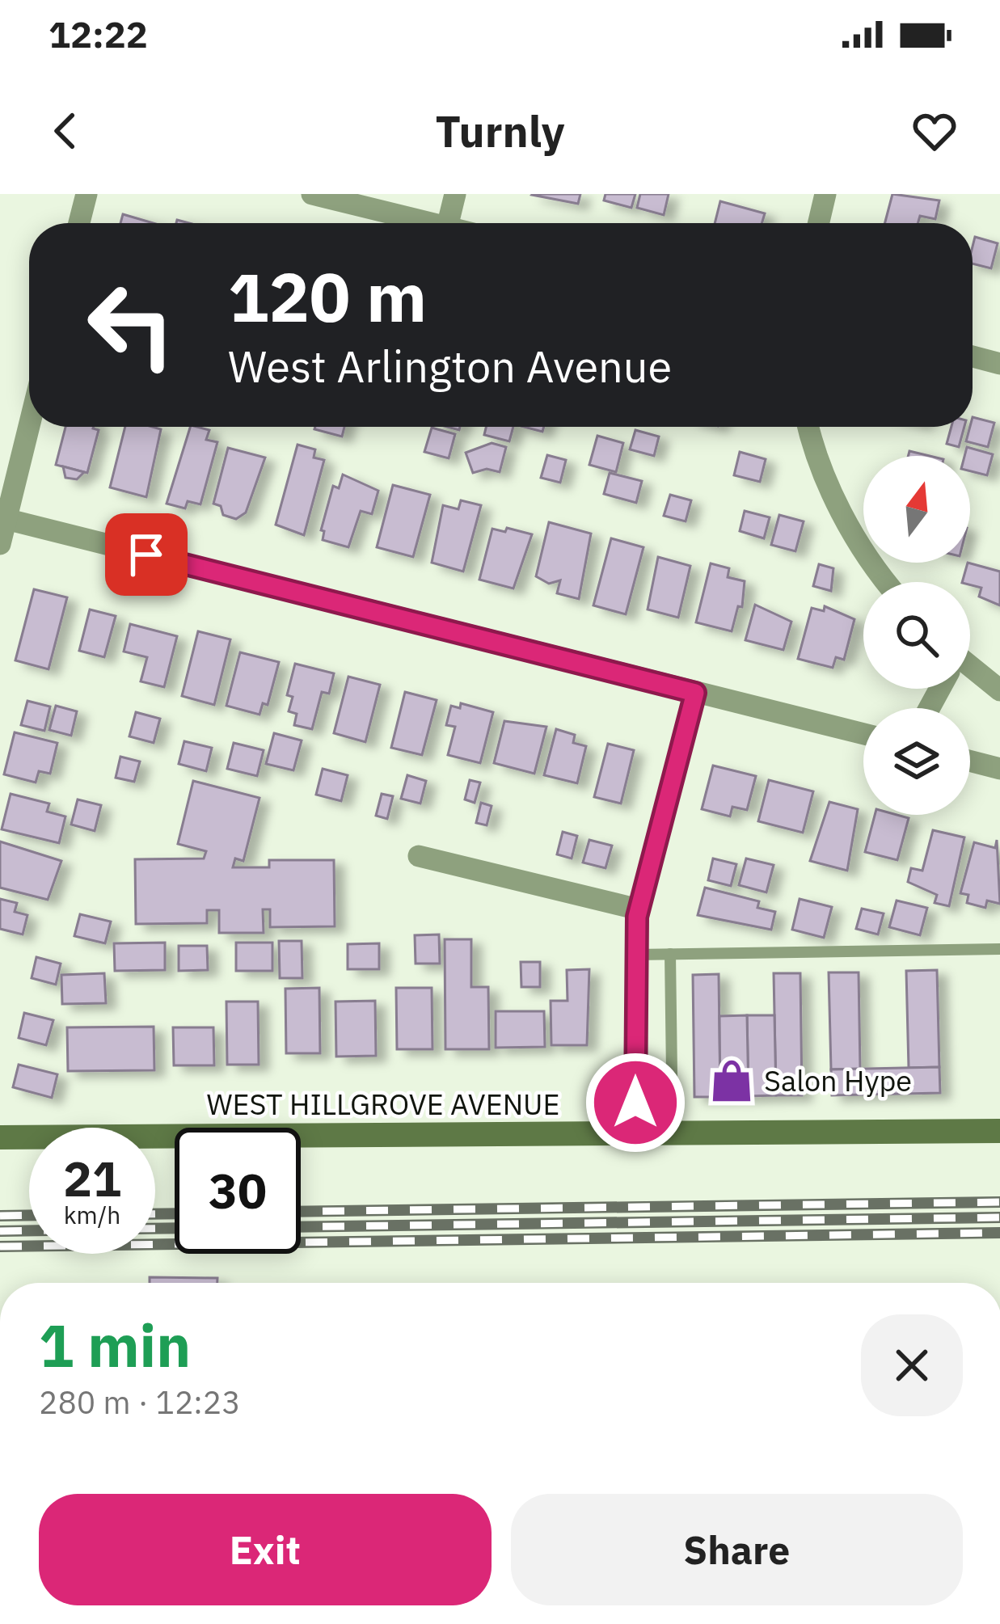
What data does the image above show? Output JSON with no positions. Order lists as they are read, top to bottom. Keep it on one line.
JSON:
{"streets":{"street":["WEST HILLGROVE AVENUE"]},"places":{"shop":["Salon Hype"]},"north":"top","page":{"status":"12:22","header":"Turnly","turn":["120 m","West Arlington Avenue"],"speed":"21 km/h","limit":"30","heading":["1 min","280 m · 12:23"],"buttons":["Exit","Share"]}}
